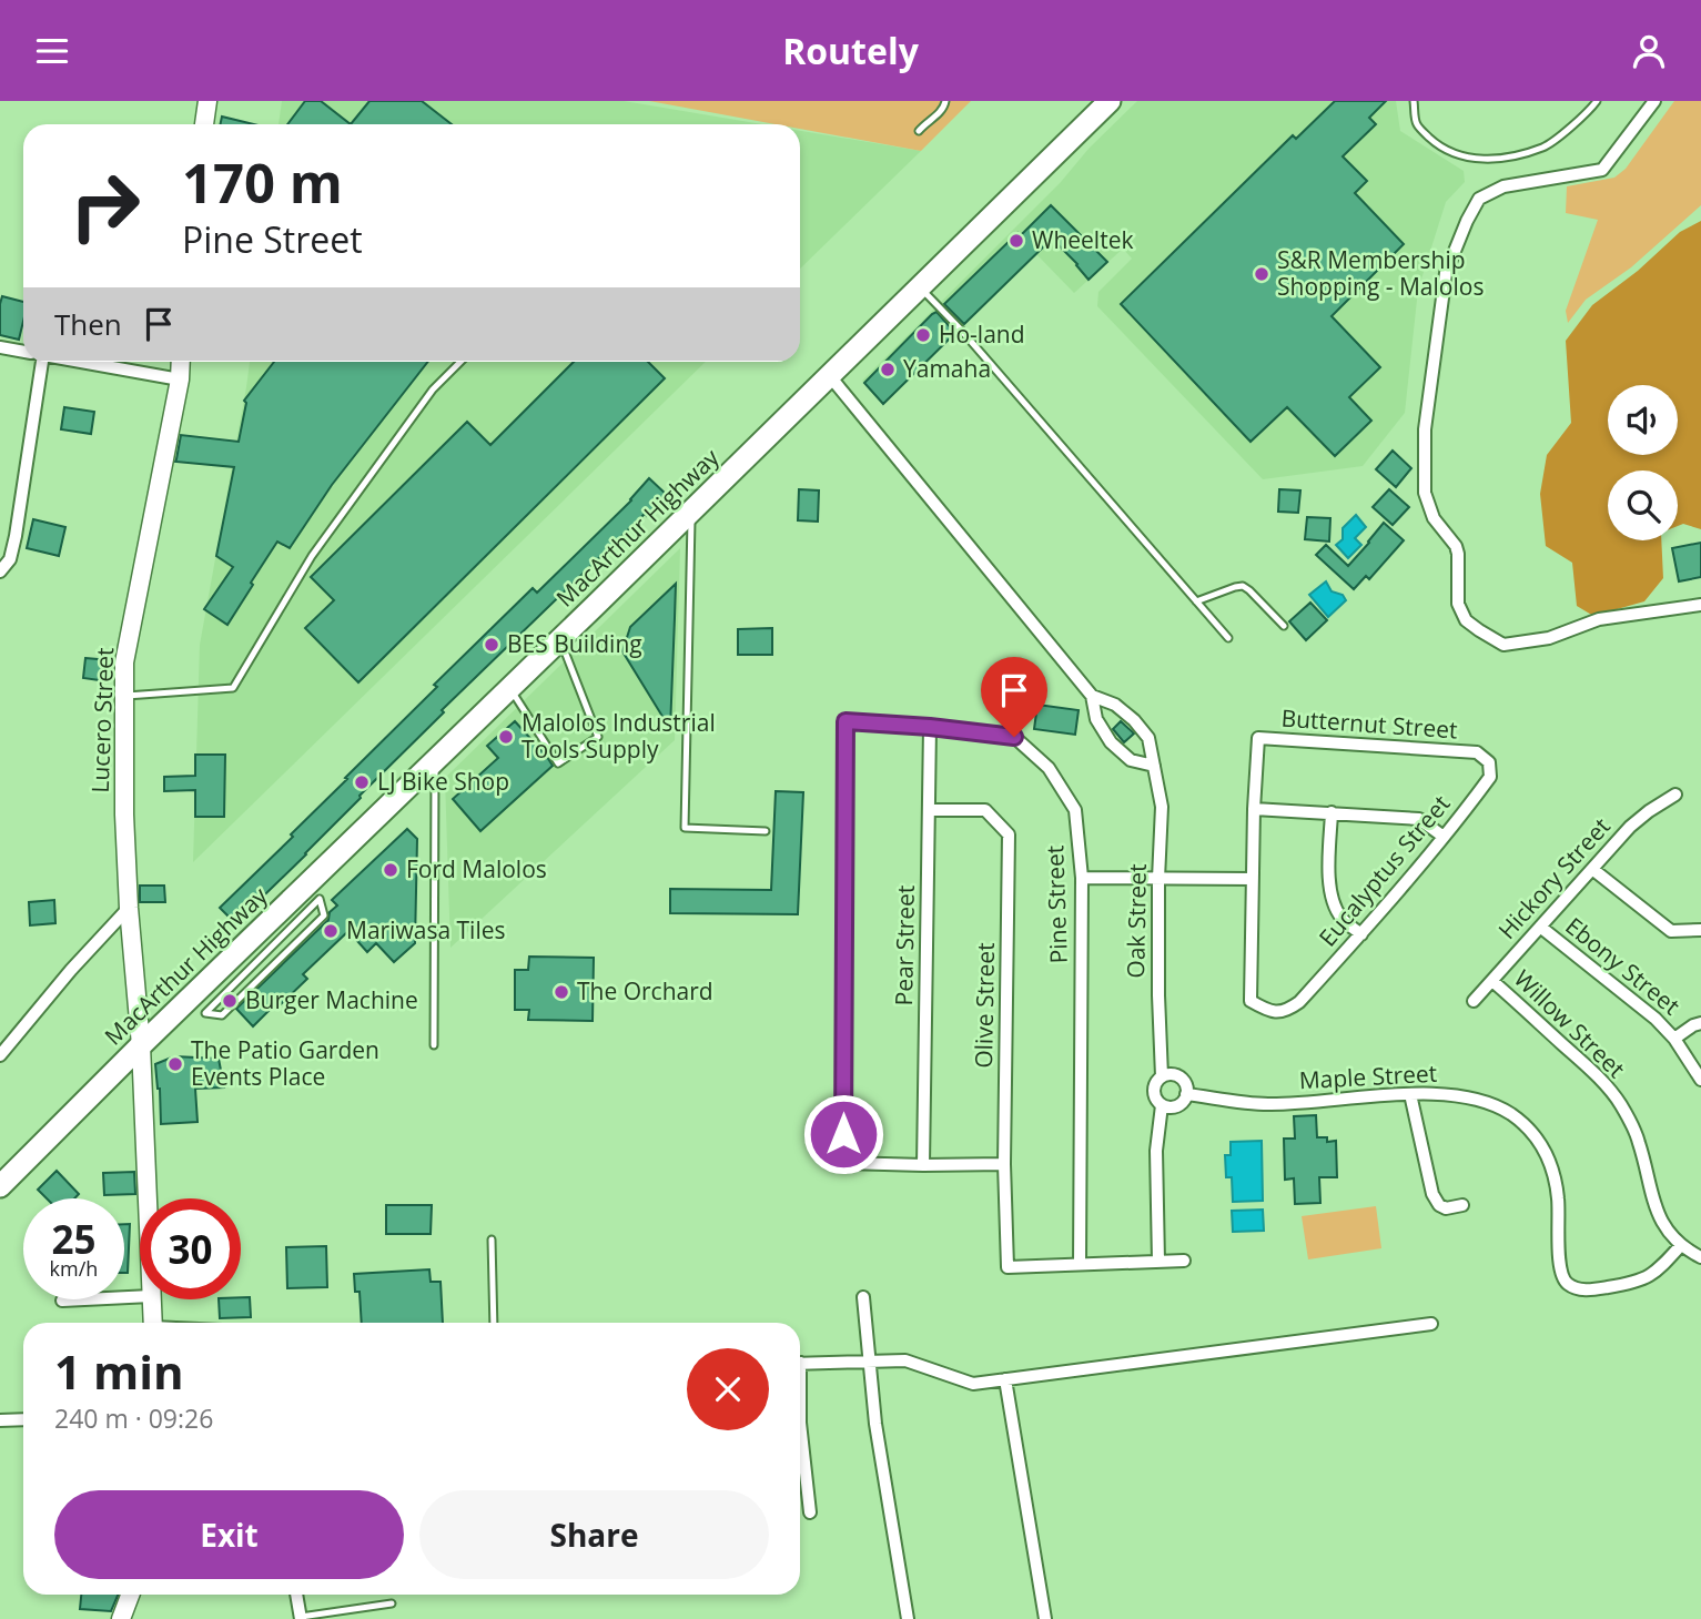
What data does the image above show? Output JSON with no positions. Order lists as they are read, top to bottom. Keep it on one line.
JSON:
{"streets":{"highway":["MacArthur Highway"],"street":["Lucero Street","Butternut Street","Eucalyptus Street","Hickory Street","Pine Street","Oak Street","Pear Street","Ebony Street","Olive Street","Willow Street","Maple Street"]},"crossings":[["MacArthur Highway","Lucero Street"],["Butternut Street","Eucalyptus Street"],["Hickory Street","Ebony Street"],["Hickory Street","Willow Street"],["Pine Street","Pear Street"],["Pine Street","Olive Street"],["Oak Street","Maple Street"],["Pear Street","Olive Street"],["Willow Street","Maple Street"]],"places":["Wheeltek","S&R Membership Shopping - Malolos","Ho-land","Yamaha","BES Building","Malolos Industrial Tools Supply","LJ Bike Shop","Ford Malolos","Mariwasa Tiles","The Orchard","Burger Machine","The Patio Garden Events Place"],"page":{"header":"Routely","turn":["170 m","Pine Street"],"then":"Then","speed":"25 km/h","limit":"30","heading":["1 min","240 m · 09:26"],"buttons":["Exit","Share"]}}
